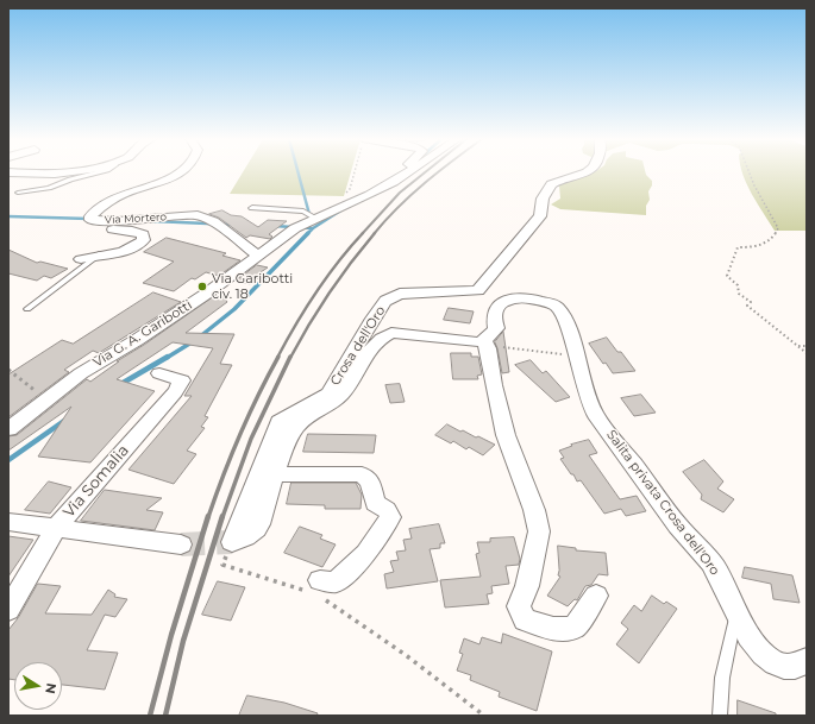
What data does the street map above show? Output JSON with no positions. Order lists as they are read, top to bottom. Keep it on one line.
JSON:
{"streets":{"street":["Via Mortero","Via G. A. Garibotti","Crosa dell'Oro","Via Somalia","Salita privata Crosa dell'Oro"]},"crossings":[["Via Mortero","Via G. A. Garibotti"]],"places":["Via Garibotti civ. 18"],"north":"right"}
